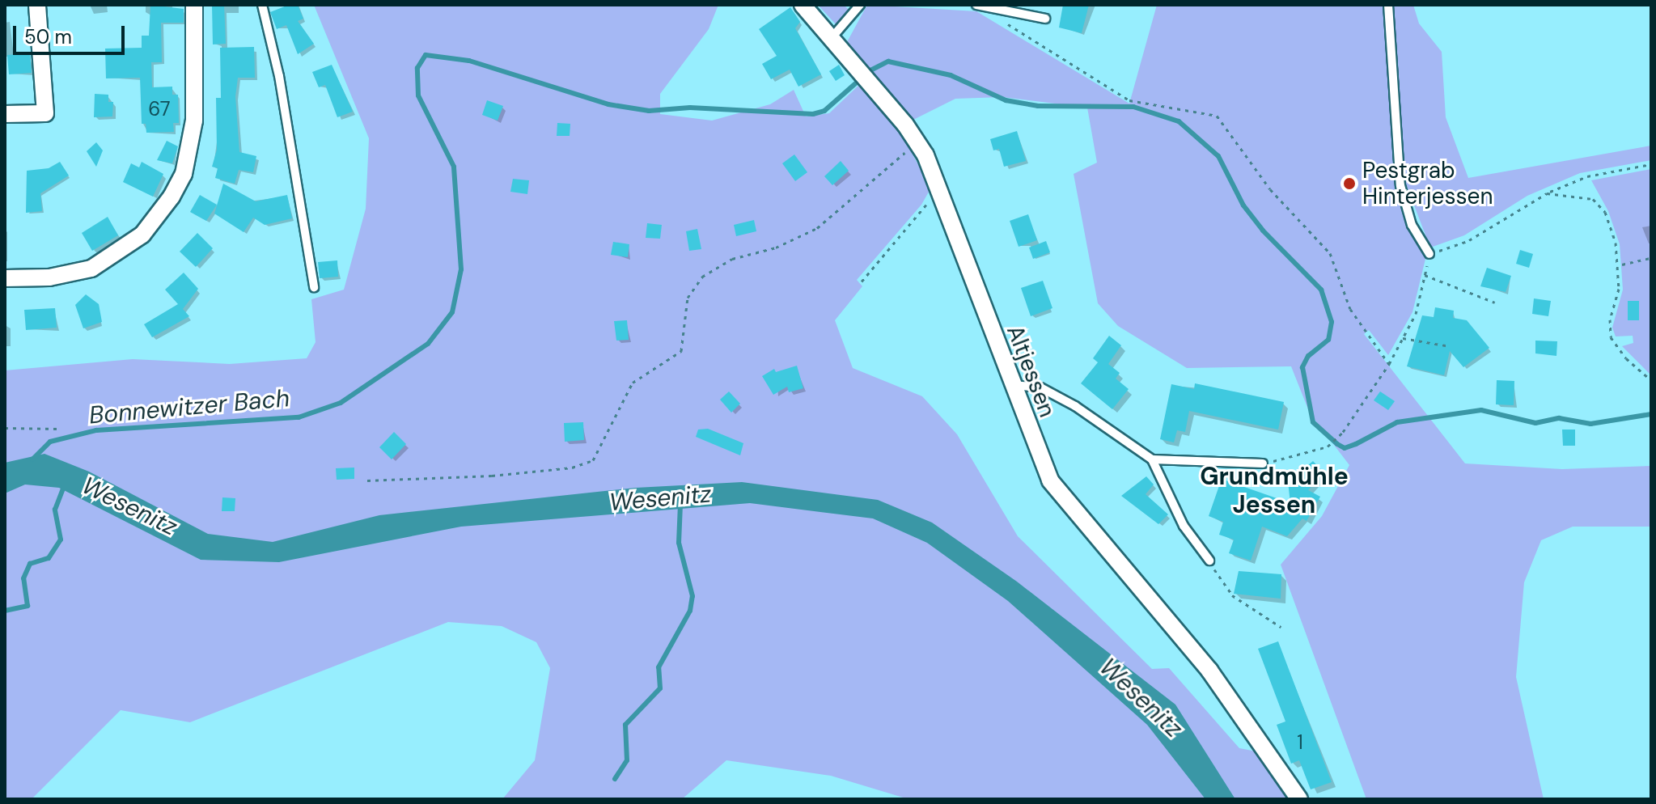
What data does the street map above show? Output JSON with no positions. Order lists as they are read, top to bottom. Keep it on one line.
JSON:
{"streets":{"street":["Altjessen"]},"districts":["Grundmühle Jessen"],"water":["Bonnewitzer Bach","Wesenitz"],"places":["Pestgrab Hinterjessen"],"house_numbers":["67","1"],"scale_bar":"50 m"}
